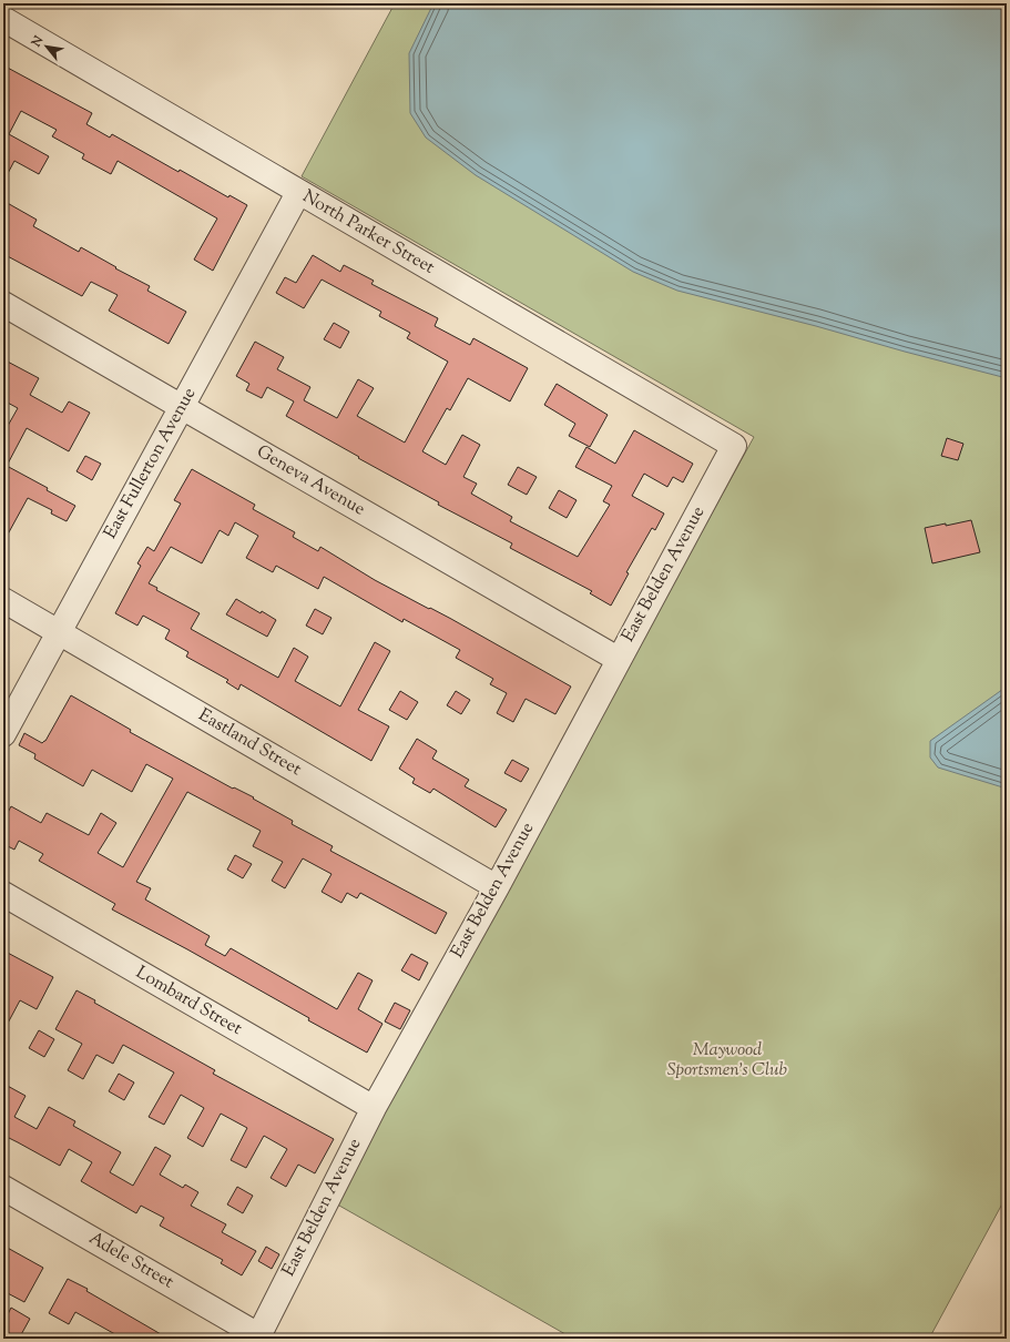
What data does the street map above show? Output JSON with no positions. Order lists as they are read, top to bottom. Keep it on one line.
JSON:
{"streets":{"street":["North Parker Street","East Fullerton Avenue","Geneva Avenue","East Belden Avenue","Eastland Street","Lombard Street","Adele Street"]},"crossings":[["North Parker Street","East Fullerton Avenue"],["North Parker Street","East Belden Avenue"],["East Fullerton Avenue","Geneva Avenue"],["East Fullerton Avenue","Eastland Street"],["Geneva Avenue","East Belden Avenue"],["East Belden Avenue","Eastland Street"],["East Belden Avenue","Lombard Street"],["East Belden Avenue","Adele Street"]],"parks":["Maywood Sportsmen's Club"],"north":"top left"}
